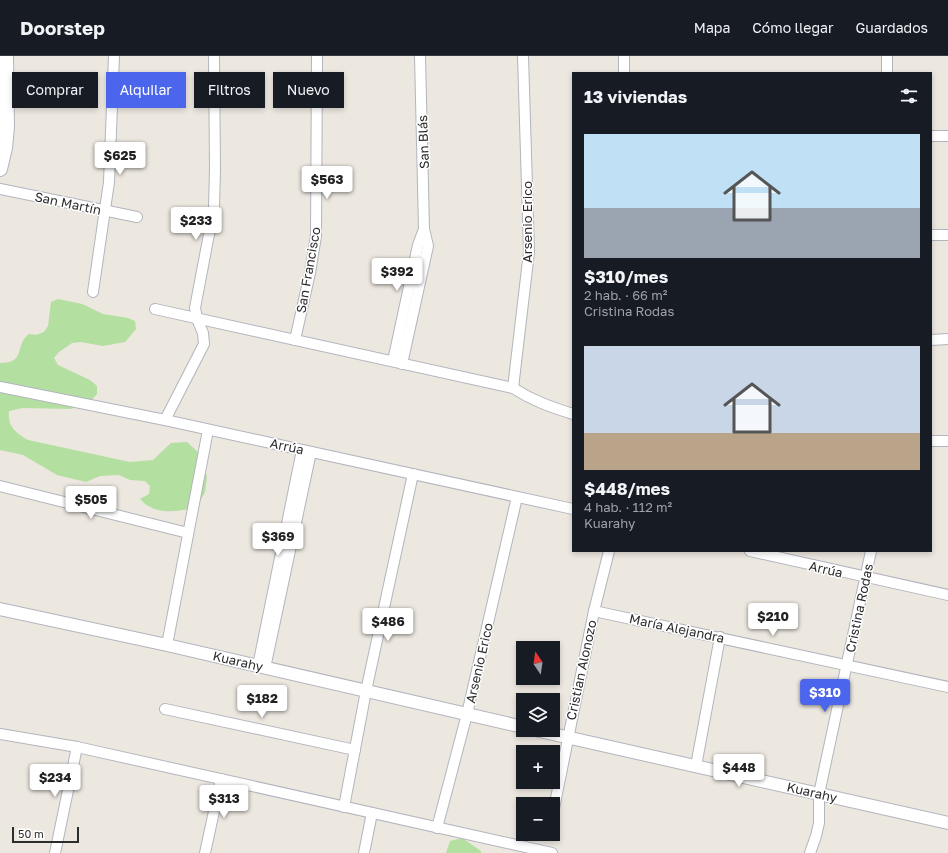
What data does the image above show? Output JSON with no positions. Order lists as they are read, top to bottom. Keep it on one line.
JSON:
{"streets":{"street":["San Blás","San Martín","Arsenio Erico","San Francisco","Arrúa","Cristina Rodas","María Alejandra","Kuarahy","Cristian Alonozo"]},"crossings":[["Arsenio Erico","Arrúa"],["Arsenio Erico","Kuarahy"],["Arrúa","Cristina Rodas"],["Cristina Rodas","María Alejandra"],["Cristina Rodas","Kuarahy"],["María Alejandra","Cristian Alonozo"],["Kuarahy","Cristian Alonozo"]],"scale_bar":"50 m","north":"top","page":{"header":"Doorstep","nav":["Mapa","Cómo llegar","Guardados"],"chip":["Comprar","Alquilar","Filtros","Nuevo"],"heading":"13 viviendas","list":[{"name":"$310/mes","note":"2 hab. · 66 m² · Cristina Rodas"},{"name":"$448/mes","note":"4 hab. · 112 m² · Kuarahy"}],"price":["$625","$563","$233","$392","$505","$369","$210","$486","$310","$182","$448","$234","$313"],"map_buttons":["+","−"],"scale":"50 m"}}
